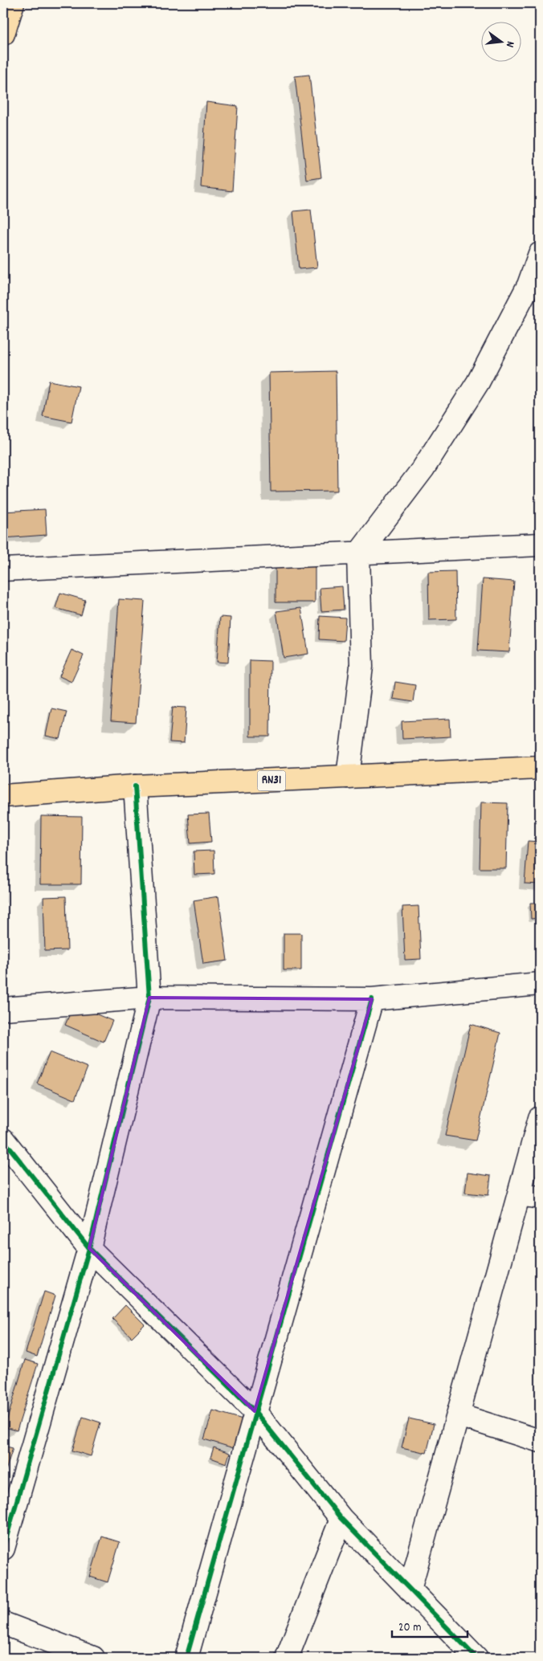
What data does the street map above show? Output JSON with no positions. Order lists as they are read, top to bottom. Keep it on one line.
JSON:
{"streets":{"main road":["RN31"]},"scale_bar":"20 m","north":"right"}
